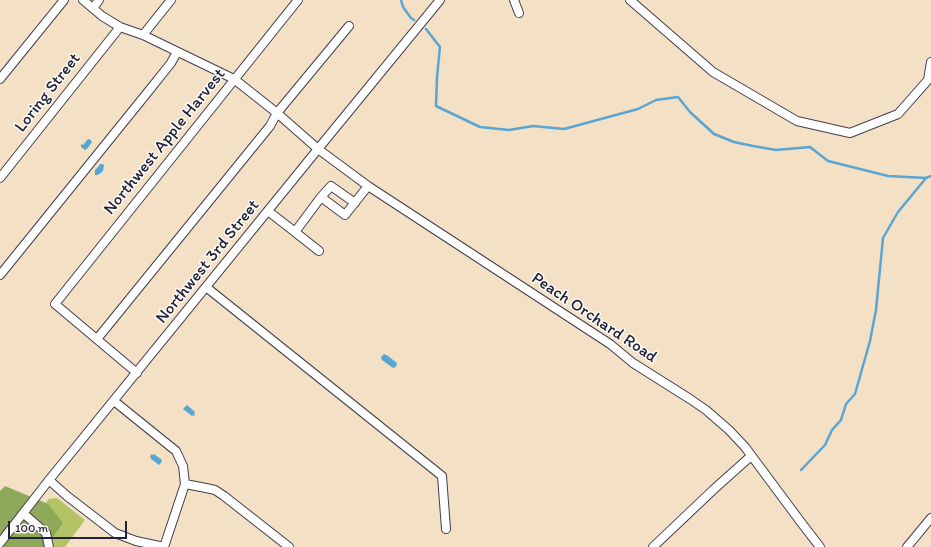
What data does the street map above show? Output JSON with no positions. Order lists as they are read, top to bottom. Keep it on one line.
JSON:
{"streets":{"street":["Loring Street","Northwest Apple Harvest","Northwest 3rd Street","Peach Orchard Road"]},"crossings":[["Loring Street","Peach Orchard Road"],["Northwest Apple Harvest","Peach Orchard Road"],["Northwest 3rd Street","Peach Orchard Road"]],"scale_bar":"100 m"}
